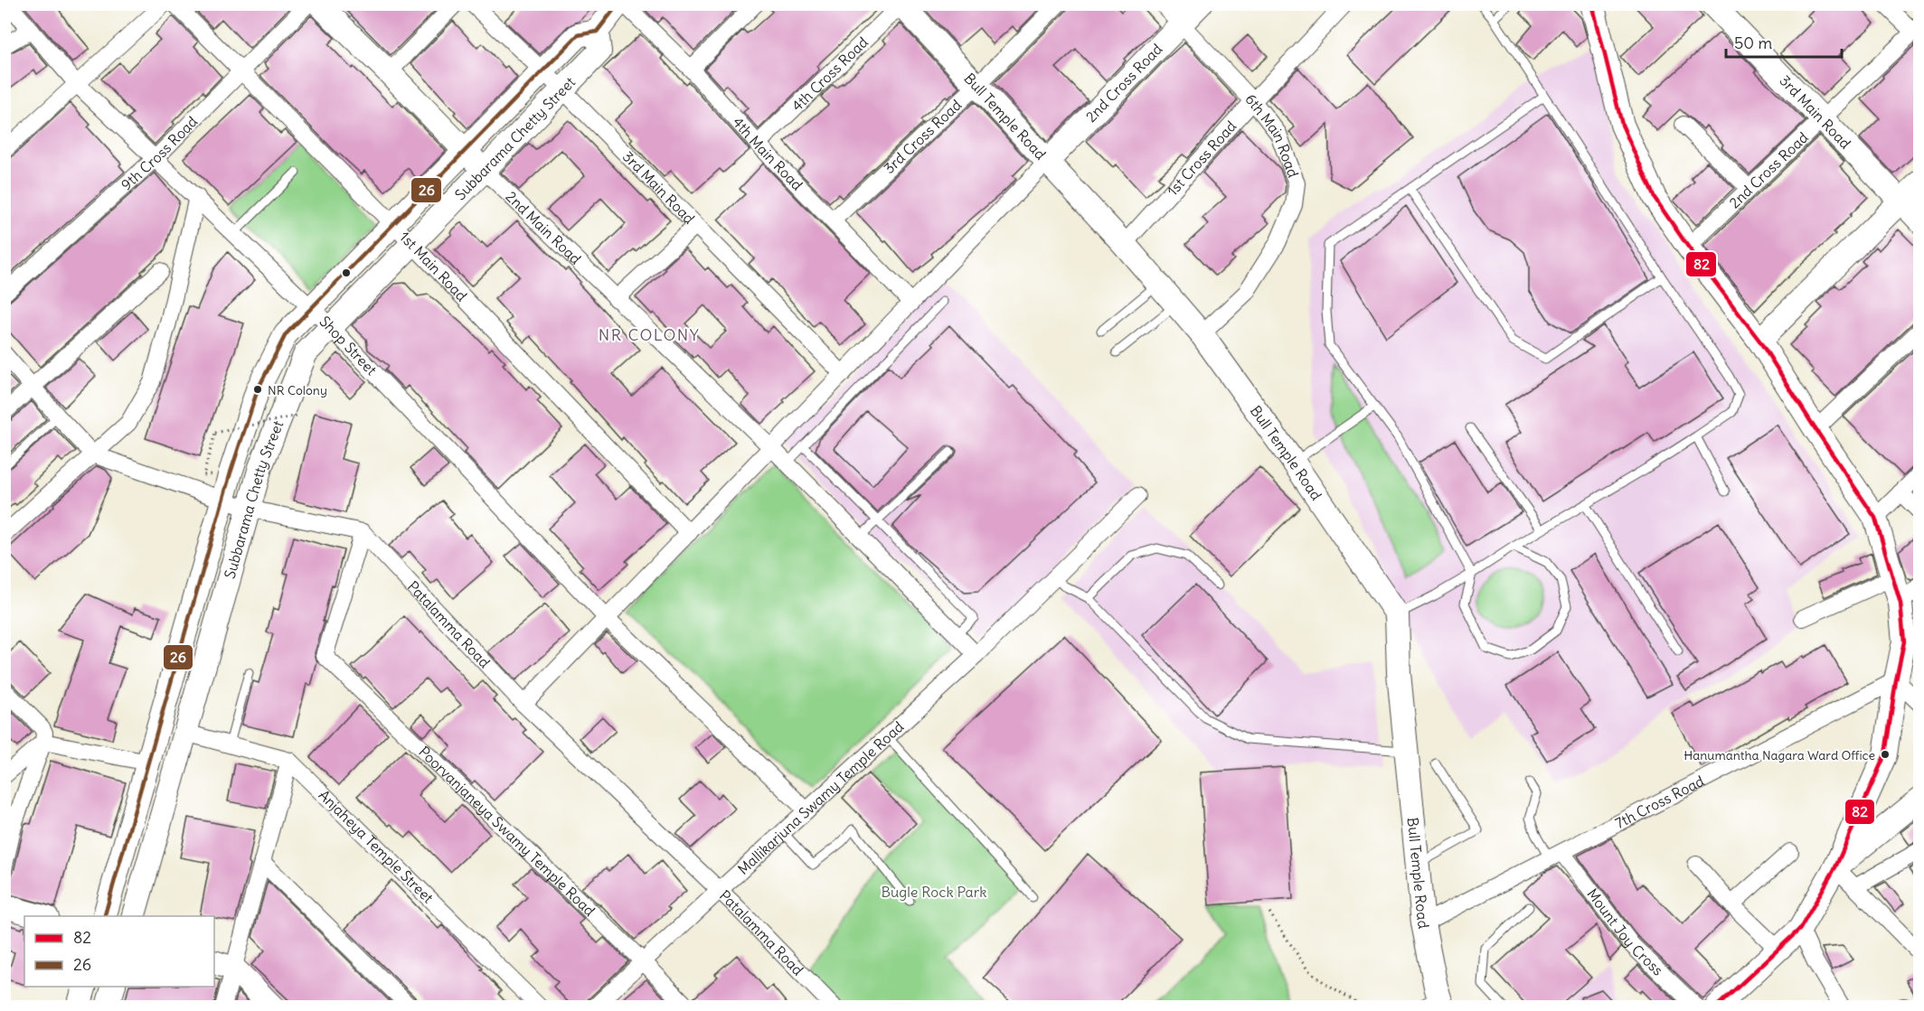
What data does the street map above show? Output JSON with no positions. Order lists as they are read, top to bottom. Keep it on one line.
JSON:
{"streets":{"main road":["2nd Cross Road","3rd Main Road","Bull Temple Road","Subbarama Chetty Street","2nd Main Road"],"street":["4th Cross Road","3rd Cross Road","6th Main Road","9th Cross Road","4th Main Road","1st Cross Road","1st Main Road","Shop Street","Patalamma Road","Mallikarjuna Swamy Temple Road","7th Cross Road","Poorvanjaneya Swamy Temple Road","Anjaheya Temple Street","Mount Joy Cross"]},"crossings":[["4th Cross Road","Bull Temple Road"],["4th Cross Road","4th Main Road"],["2nd Cross Road","3rd Main Road"],["2nd Cross Road","Bull Temple Road"],["2nd Cross Road","6th Main Road"],["3rd Main Road","Subbarama Chetty Street"],["Bull Temple Road","3rd Cross Road"],["Bull Temple Road","6th Main Road"],["Bull Temple Road","1st Cross Road"],["Bull Temple Road","7th Cross Road"],["3rd Cross Road","4th Main Road"],["6th Main Road","1st Cross Road"],["Subbarama Chetty Street","2nd Main Road"],["Subbarama Chetty Street","1st Main Road"],["Subbarama Chetty Street","Shop Street"],["Subbarama Chetty Street","Anjaheya Temple Street"],["9th Cross Road","1st Main Road"],["9th Cross Road","Shop Street"],["Shop Street","Mallikarjuna Swamy Temple Road"],["Patalamma Road","Mallikarjuna Swamy Temple Road"],["Patalamma Road","Poorvanjaneya Swamy Temple Road"],["Mallikarjuna Swamy Temple Road","Poorvanjaneya Swamy Temple Road"],["7th Cross Road","Mount Joy Cross"]],"districts":["NR COLONY"],"parks":["Bugle Rock Park"],"places":["NR Colony","Hanumantha Nagara Ward Office"],"lines":["transit line 82","transit line 26"],"legend":["82","26"],"scale_bar":"50 m"}
